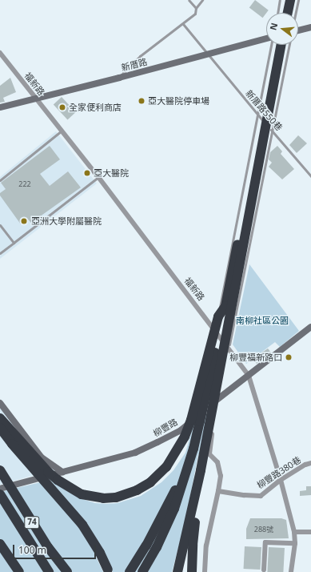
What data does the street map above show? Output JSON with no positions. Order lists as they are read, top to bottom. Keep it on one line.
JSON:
{"streets":{"highway":["74"],"street":["新厝路","福新路","柳豐路","柳豐路380巷"],"lane":["新厝路550巷"]},"crossings":[["新厝路","福新路"],["新厝路","新厝路550巷"],["福新路","柳豐路"],["福新路","柳豐路380巷"]],"parks":["南柳社區公園"],"places":["亞大醫院停車場","全家便利商店","亞大醫院","亞洲大學附屬醫院","柳豐福新路口"],"house_numbers":["222","288號"],"scale_bar":"100 m","north":"left"}
